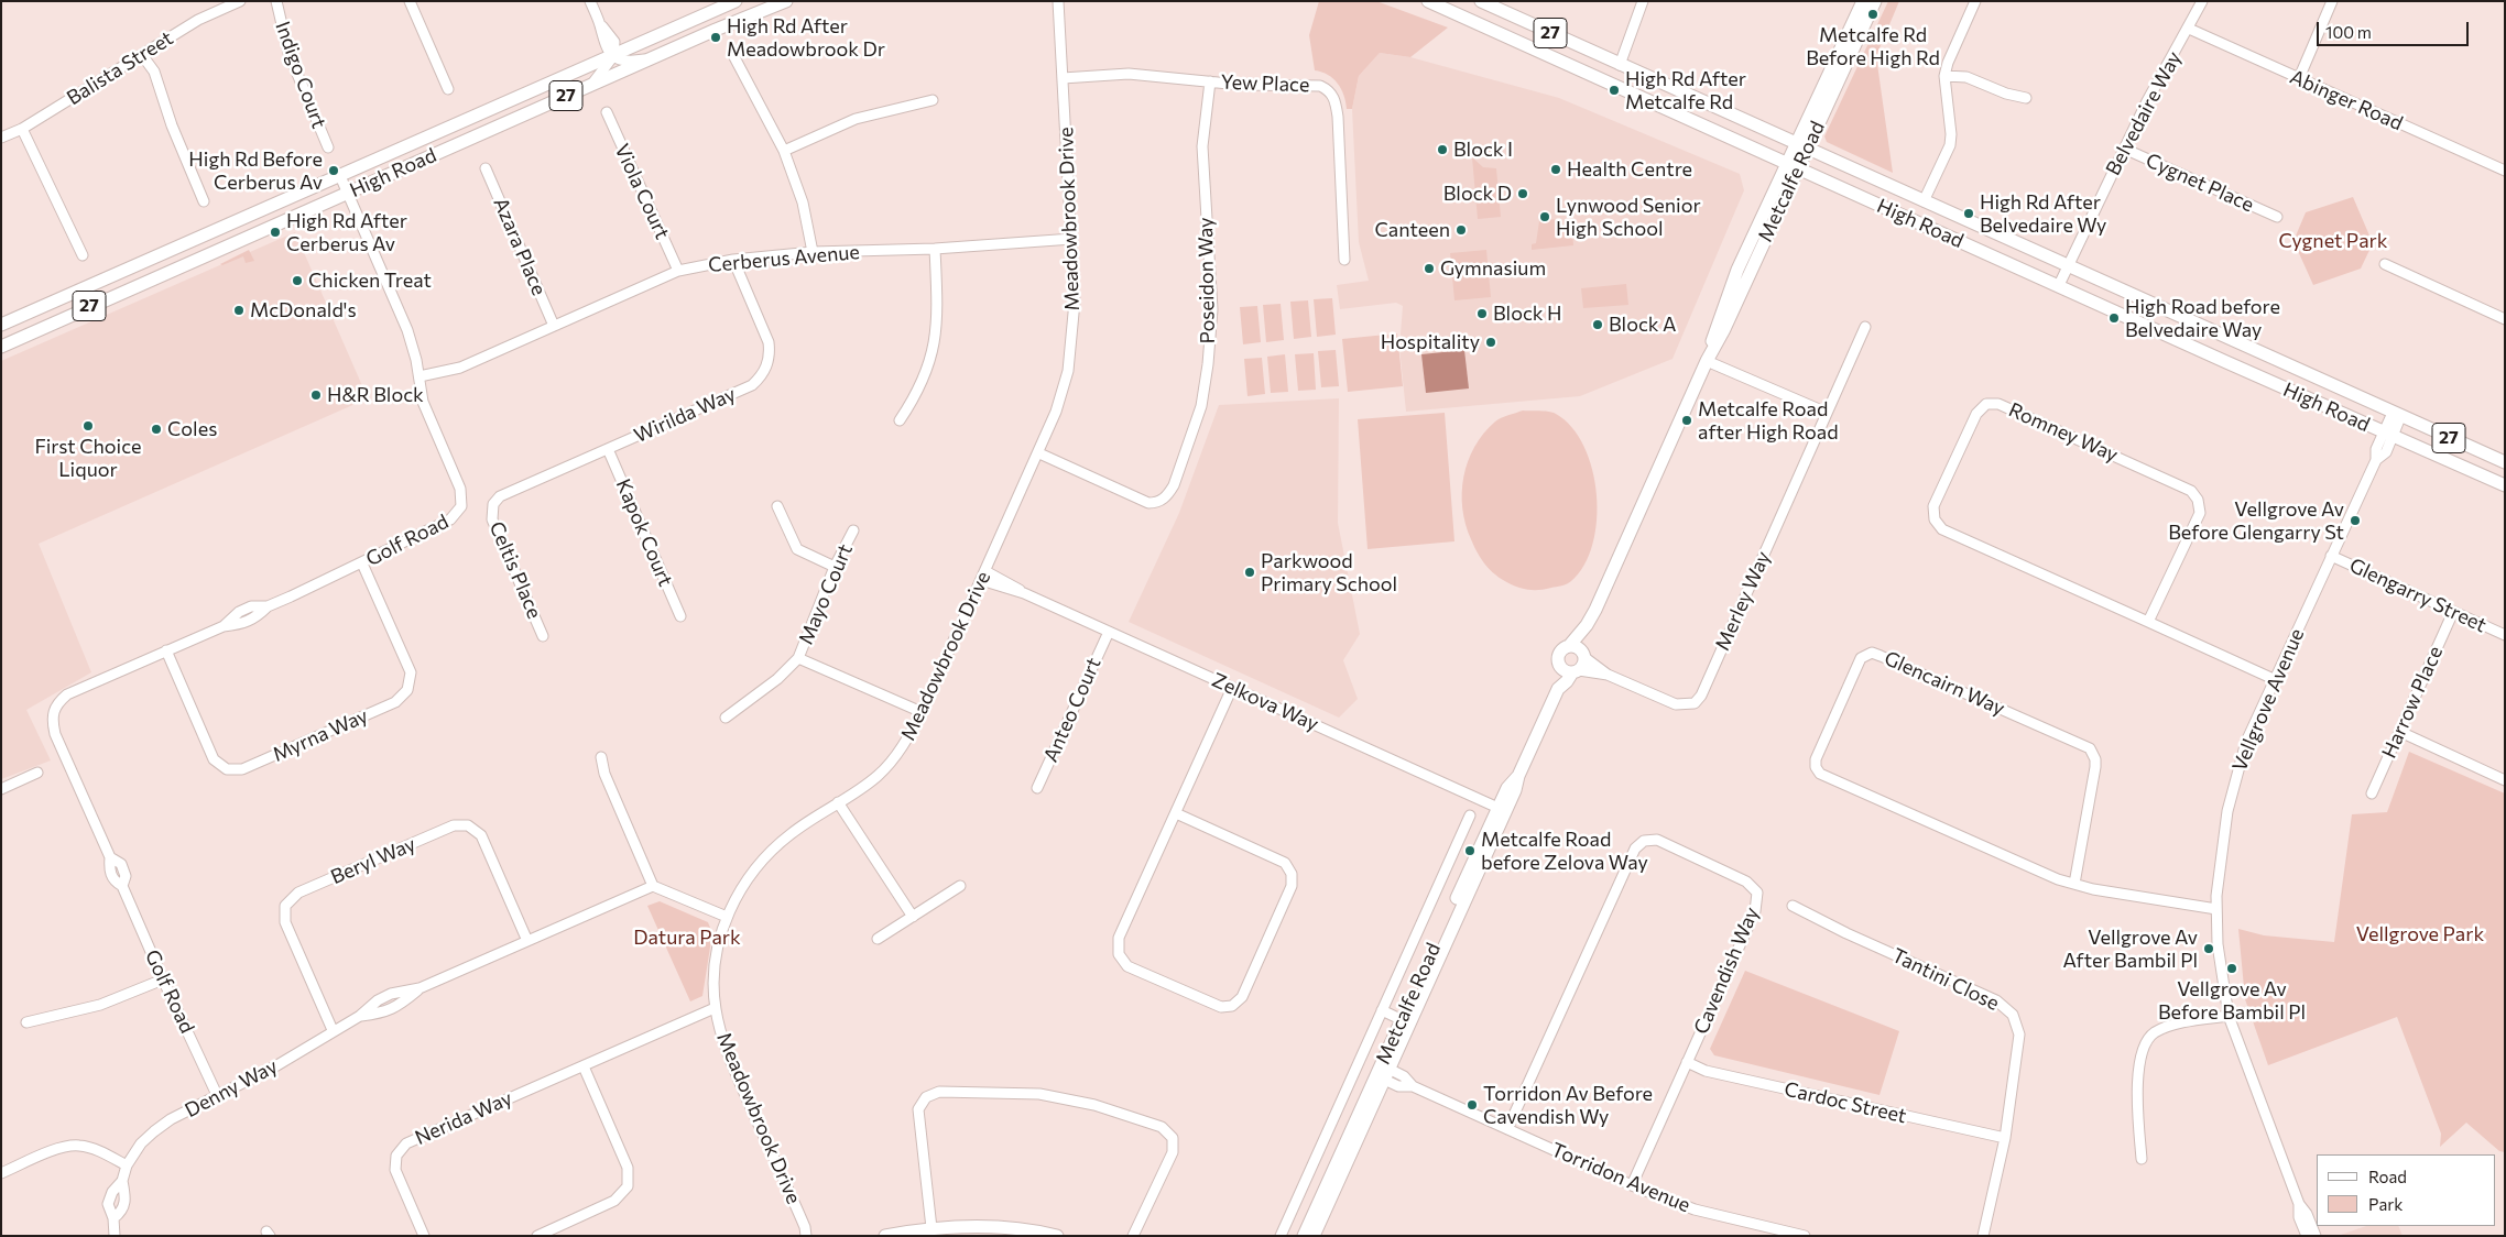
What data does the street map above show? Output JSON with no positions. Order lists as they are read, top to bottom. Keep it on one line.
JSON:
{"streets":{"main road":["27","High Road","Metcalfe Road"],"street":["Balista Street","Indigo Court","Yew Place","Abinger Road","Belvedaire Way","Cygnet Place","Viola Court","Meadowbrook Drive","Azara Place","Cerberus Avenue","Poseidon Way","Wirilda Way","Romney Way","Kapok Court","Golf Road","Celtis Place","Mayo Court","Glengarry Street","Merley Way","Glencairn Way","Vellgrove Avenue","Zelkova Way","Harrow Place","Anteo Court","Myrna Way","Beryl Way","Cavendish Way","Tantini Close","Denny Way","Cardoc Street","Nerida Way","Torridon Avenue"]},"crossings":[["Yew Place","Meadowbrook Drive"],["Yew Place","Poseidon Way"],["Abinger Road","Belvedaire Way"],["Belvedaire Way","High Road"],["Belvedaire Way","Cygnet Place"],["High Road","Metcalfe Road"],["High Road","Golf Road"],["High Road","Vellgrove Avenue"],["Metcalfe Road","Merley Way"],["Metcalfe Road","Zelkova Way"],["Metcalfe Road","Torridon Avenue"],["Viola Court","Cerberus Avenue"],["Meadowbrook Drive","Cerberus Avenue"],["Meadowbrook Drive","Poseidon Way"],["Meadowbrook Drive","Mayo Court"],["Meadowbrook Drive","Zelkova Way"],["Meadowbrook Drive","Nerida Way"],["Azara Place","Cerberus Avenue"],["Cerberus Avenue","Wirilda Way"],["Cerberus Avenue","Golf Road"],["Wirilda Way","Kapok Court"],["Wirilda Way","Celtis Place"],["Romney Way","Vellgrove Avenue"],["Golf Road","Myrna Way"],["Golf Road","Denny Way"],["Glengarry Street","Vellgrove Avenue"],["Glengarry Street","Harrow Place"],["Glencairn Way","Vellgrove Avenue"],["Zelkova Way","Anteo Court"],["Beryl Way","Denny Way"],["Cavendish Way","Cardoc Street"],["Cavendish Way","Torridon Avenue"],["Tantini Close","Cardoc Street"]],"parks":["Cygnet Park","Vellgrove Park","Datura Park"],"places":["Metcalfe Rd Before High Rd","High Rd After Meadowbrook Dr","High Rd After Metcalfe Rd","Block I","Health Centre","High Rd Before Cerberus Av","Block D","High Rd After Belvedaire Wy","Lynwood Senior High School","Canteen","High Rd After Cerberus Av","Gymnasium","Chicken Treat","McDonald's","Block H","High Road before Belvedaire Way","Block A","Hospitality","H&R Block","Metcalfe Road after High Road","First Choice Liquor","Coles","Vellgrove Av Before Glengarry St","Parkwood Primary School","Metcalfe Road before Zelova Way","Vellgrove Av After Bambil Pl","Vellgrove Av Before Bambil Pl","Torridon Av Before Cavendish Wy"],"legend":["Road","Park"],"scale_bar":"100 m"}
